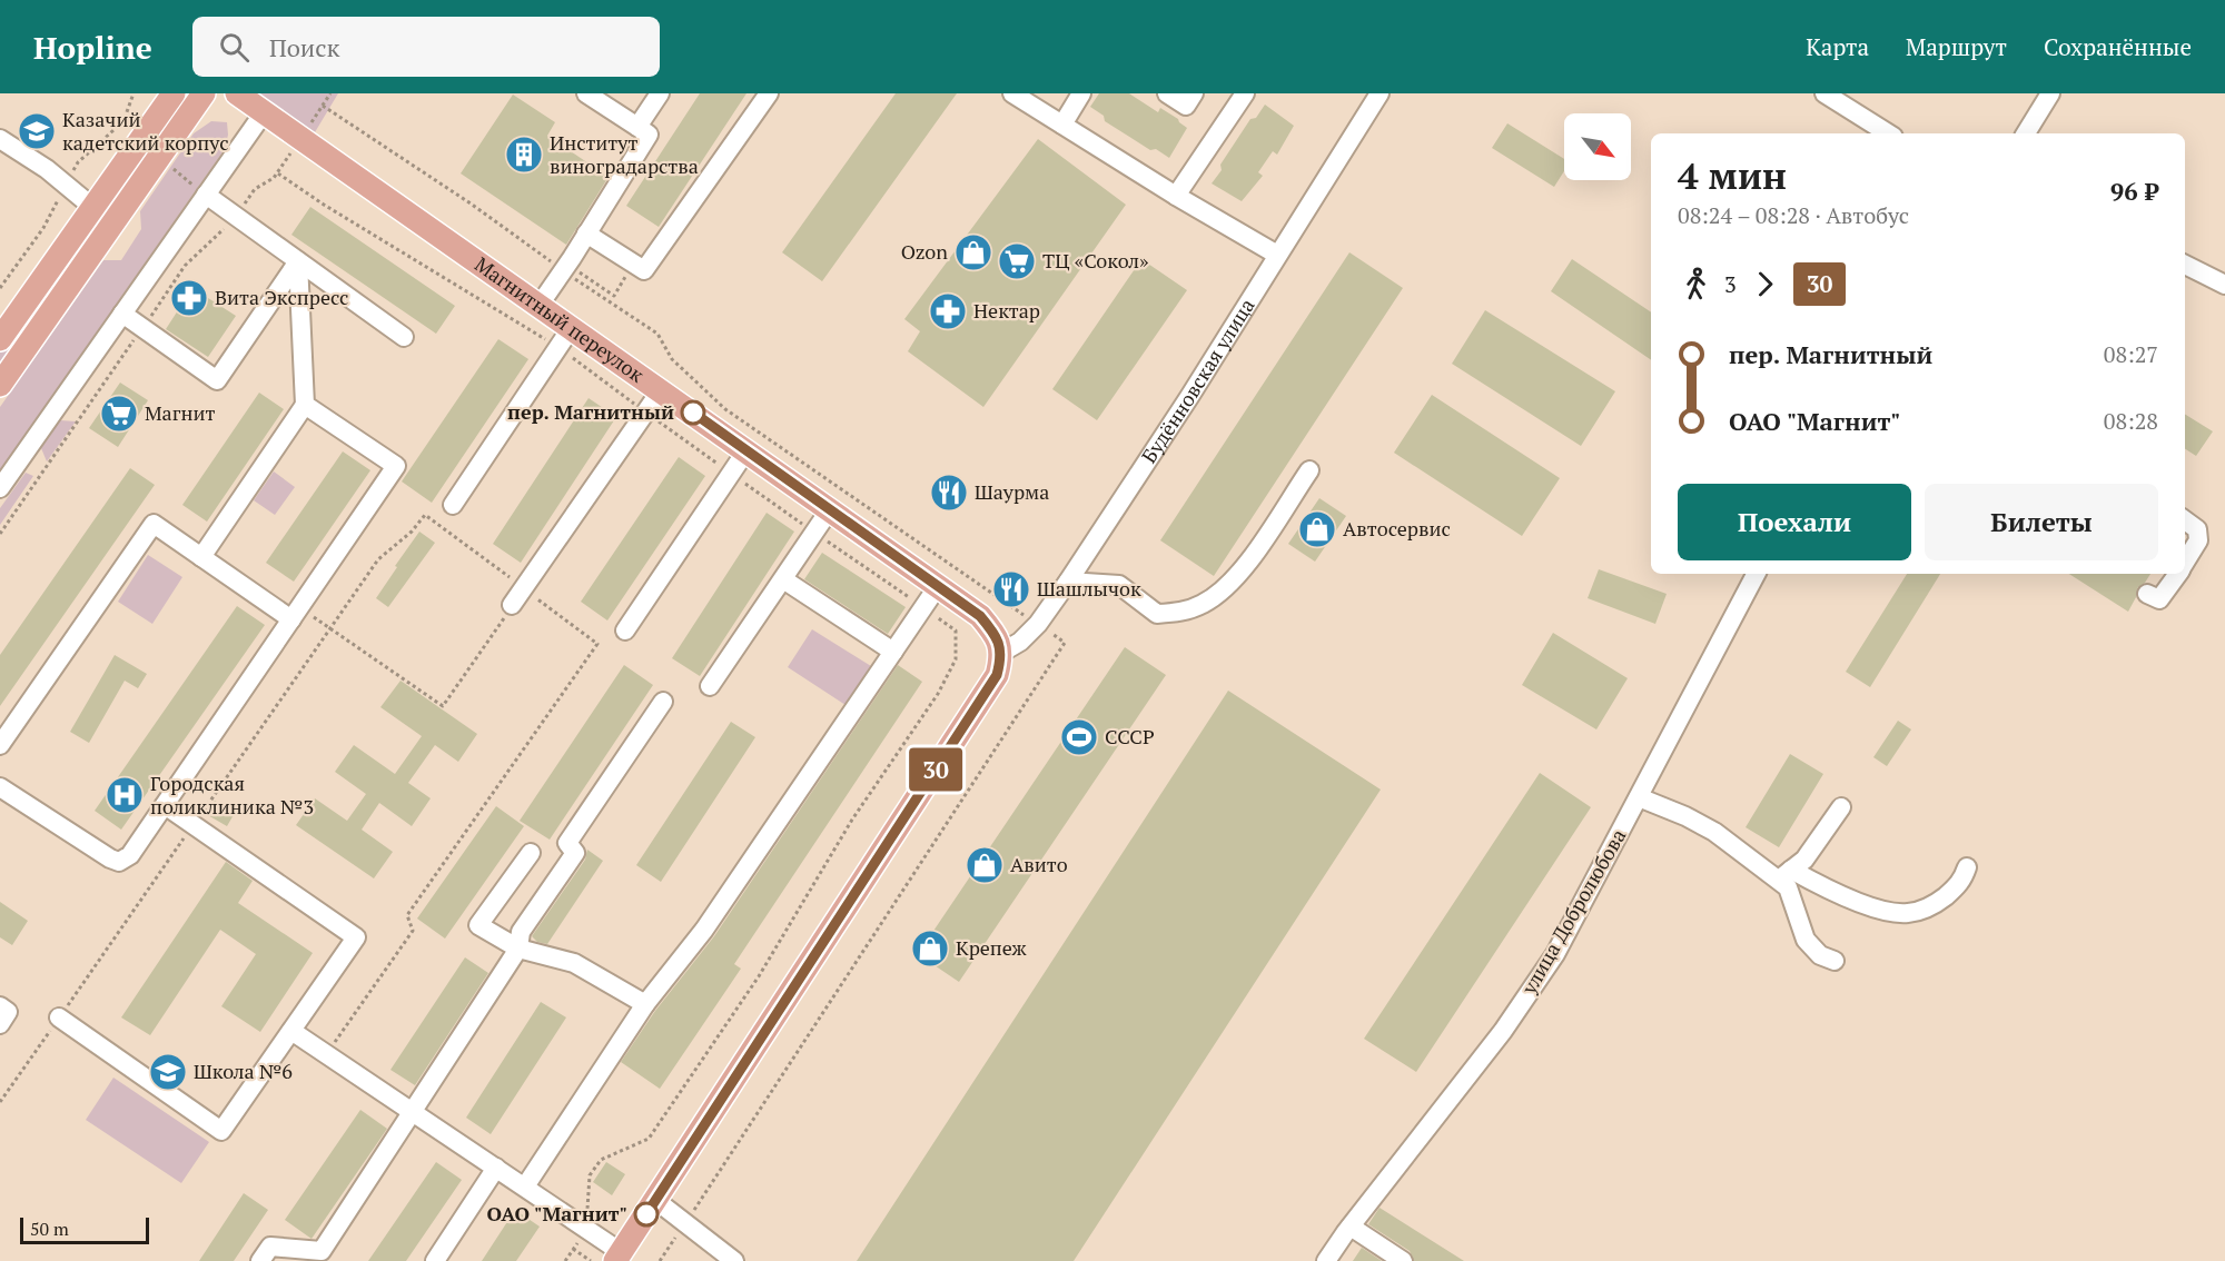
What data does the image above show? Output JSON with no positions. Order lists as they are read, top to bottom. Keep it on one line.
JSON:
{"streets":{"main road":["Магнитный переулок"],"street":["Будённовская улица","улица Добролюбова"]},"crossings":[["Магнитный переулок","Будённовская улица"]],"places":{"school or university":["Казачий кадетский корпус","Школа №6"],"building":["Институт виноградарства"],"shop":["Ozon","Автосервис","Авито","Крепеж"],"supermarket":["ТЦ «Сокол»","Магнит"],"pharmacy":["Вита Экспресс","Нектар"],"other":["пер. Магнитный","ОАО \"Магнит\""],"restaurant":["Шаурма","Шашлычок"],"sports":["СССР"],"hospital":["Городская поликлиника №3"]},"lines":["bus line 30"],"scale_bar":"50 m","north":"bottom right","page":{"header":"Hopline","search":"Поиск","nav":["Карта","Маршрут","Сохранённые"],"on_map":"30","heading":["4 мин","08:24 – 08:28 · Автобус","96 ₽"],"legs":["3","30"],"list":[{"name":"пер. Магнитный","value":"08:27"},{"name":"ОАО \"Магнит\"","value":"08:28"}],"buttons":["Поехали","Билеты"],"scale":"50 m"}}
